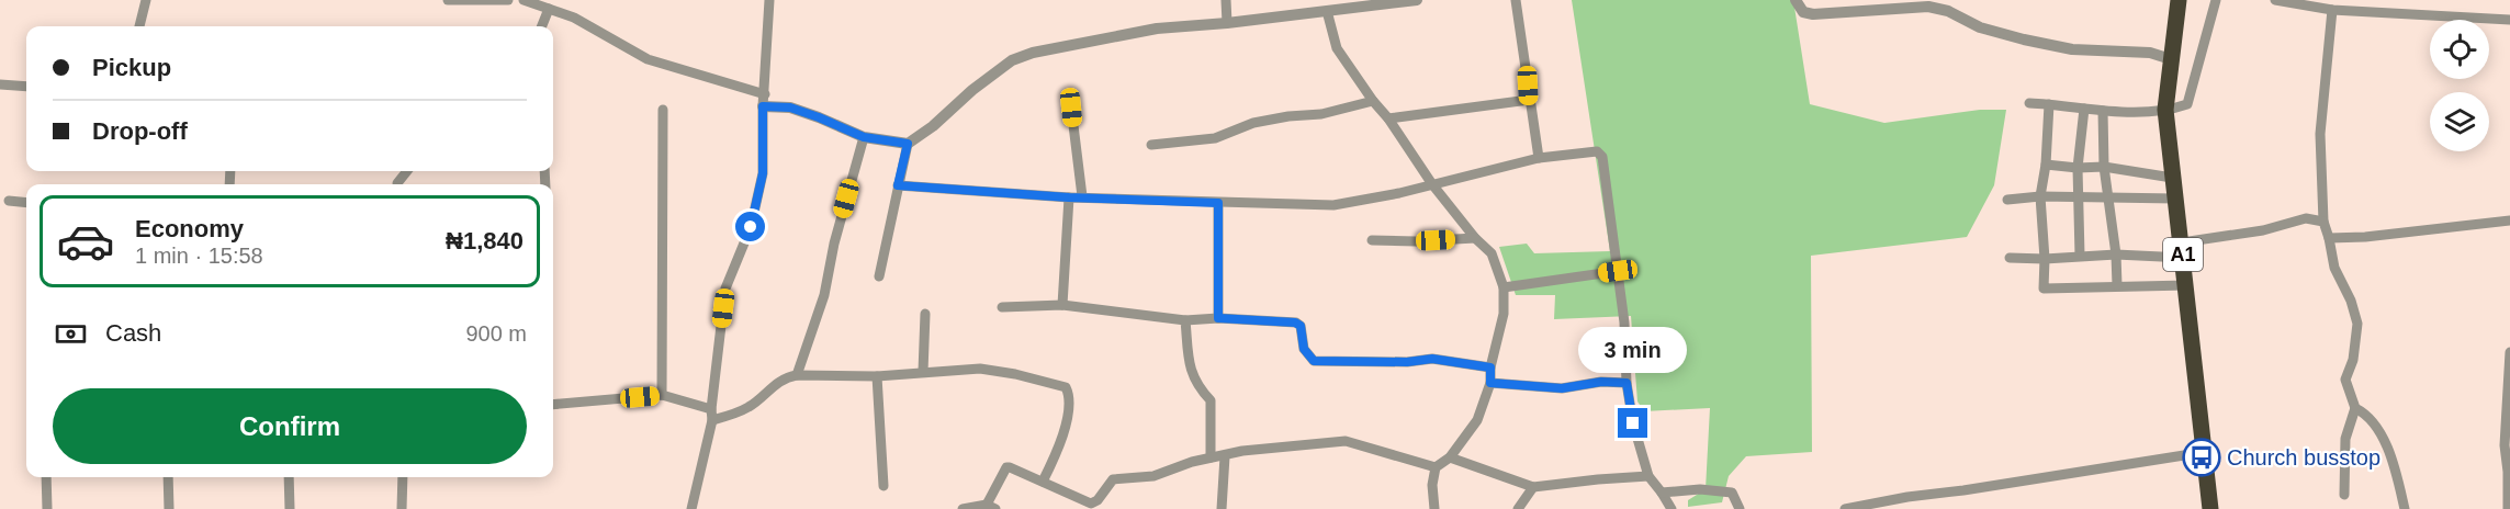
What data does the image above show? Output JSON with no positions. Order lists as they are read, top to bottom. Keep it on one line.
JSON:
{"streets":{"highway":["A1"]},"places":{"bus stop":["Church busstop"]},"page":{"banner":["Pickup","Drop-off"],"list":[{"name":"Economy","note":"1 min · 15:58","value":"₦1,840"}],"pay":["Cash","900 m"],"bubble":"3 min","buttons":"Confirm"}}
